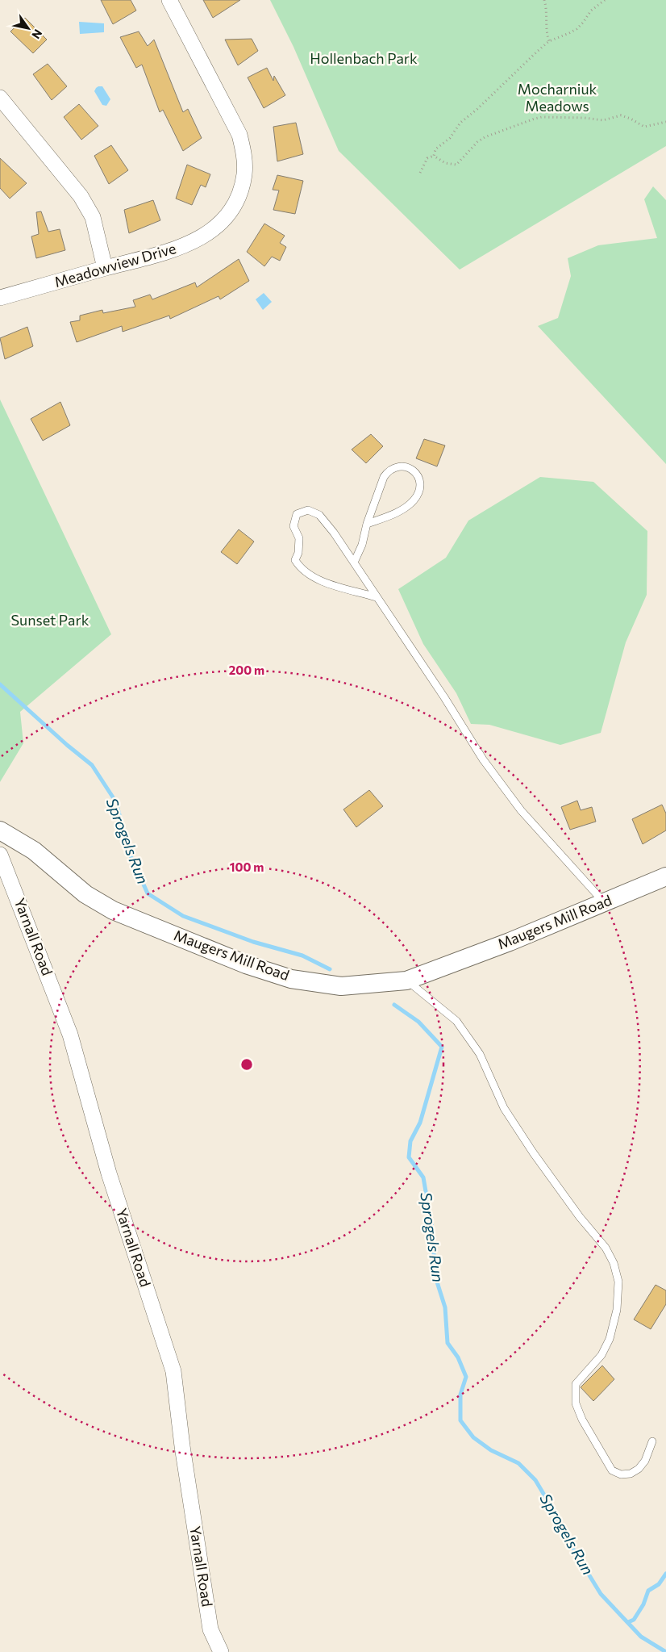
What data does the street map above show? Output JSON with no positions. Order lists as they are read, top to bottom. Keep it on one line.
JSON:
{"streets":{"street":["Meadowview Drive","Maugers Mill Road","Yarnall Road"]},"water":["Sprogels Run"],"parks":["Hollenbach Park","Mocharniuk Meadows","Sunset Park"],"north":"bottom right","rings":["200 m","100 m"]}
